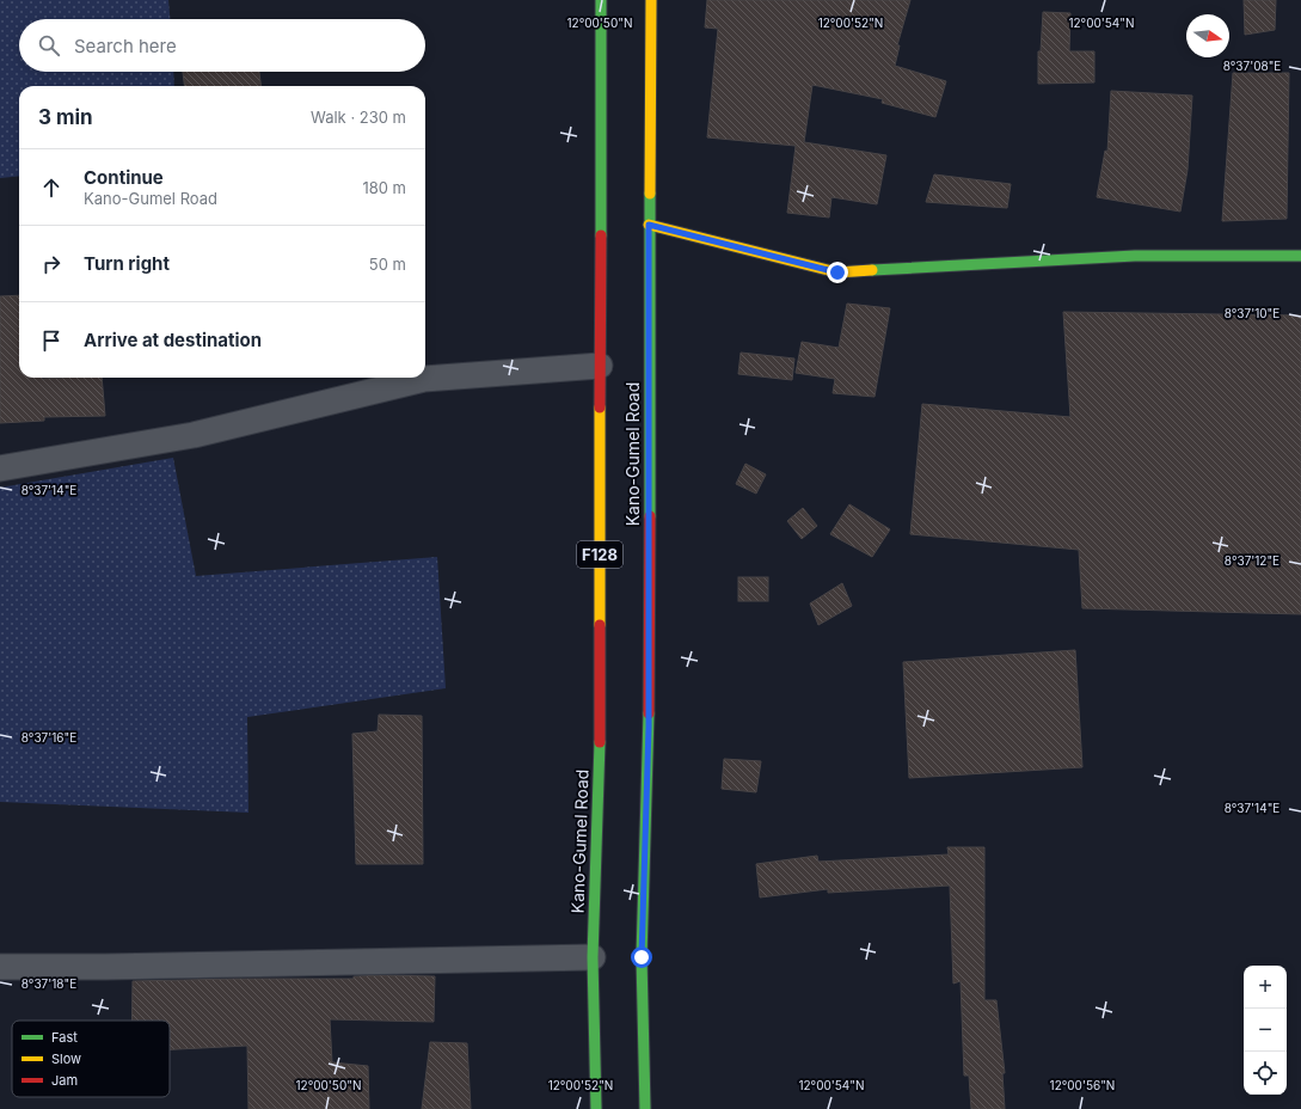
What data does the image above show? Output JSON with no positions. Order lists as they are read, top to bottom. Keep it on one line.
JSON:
{"streets":{"main road":["Kano-Gumel Road","F128"]},"legend":["Fast","Slow","Jam"],"north":"right","page":{"search":"Search here","heading":["3 min","Walk · 230 m"],"list":[["Continue","Kano-Gumel Road","180 m"],["Turn right","50 m"],"Arrive at destination"],"map_buttons":["+","−"]},"coordinates":["12°00'50\"N","12°00'52\"N","12°00'54\"N","8°37'08\"E","8°37'10\"E","8°37'14\"E","8°37'12\"E","8°37'16\"E","8°37'18\"E","12°00'56\"N"]}
